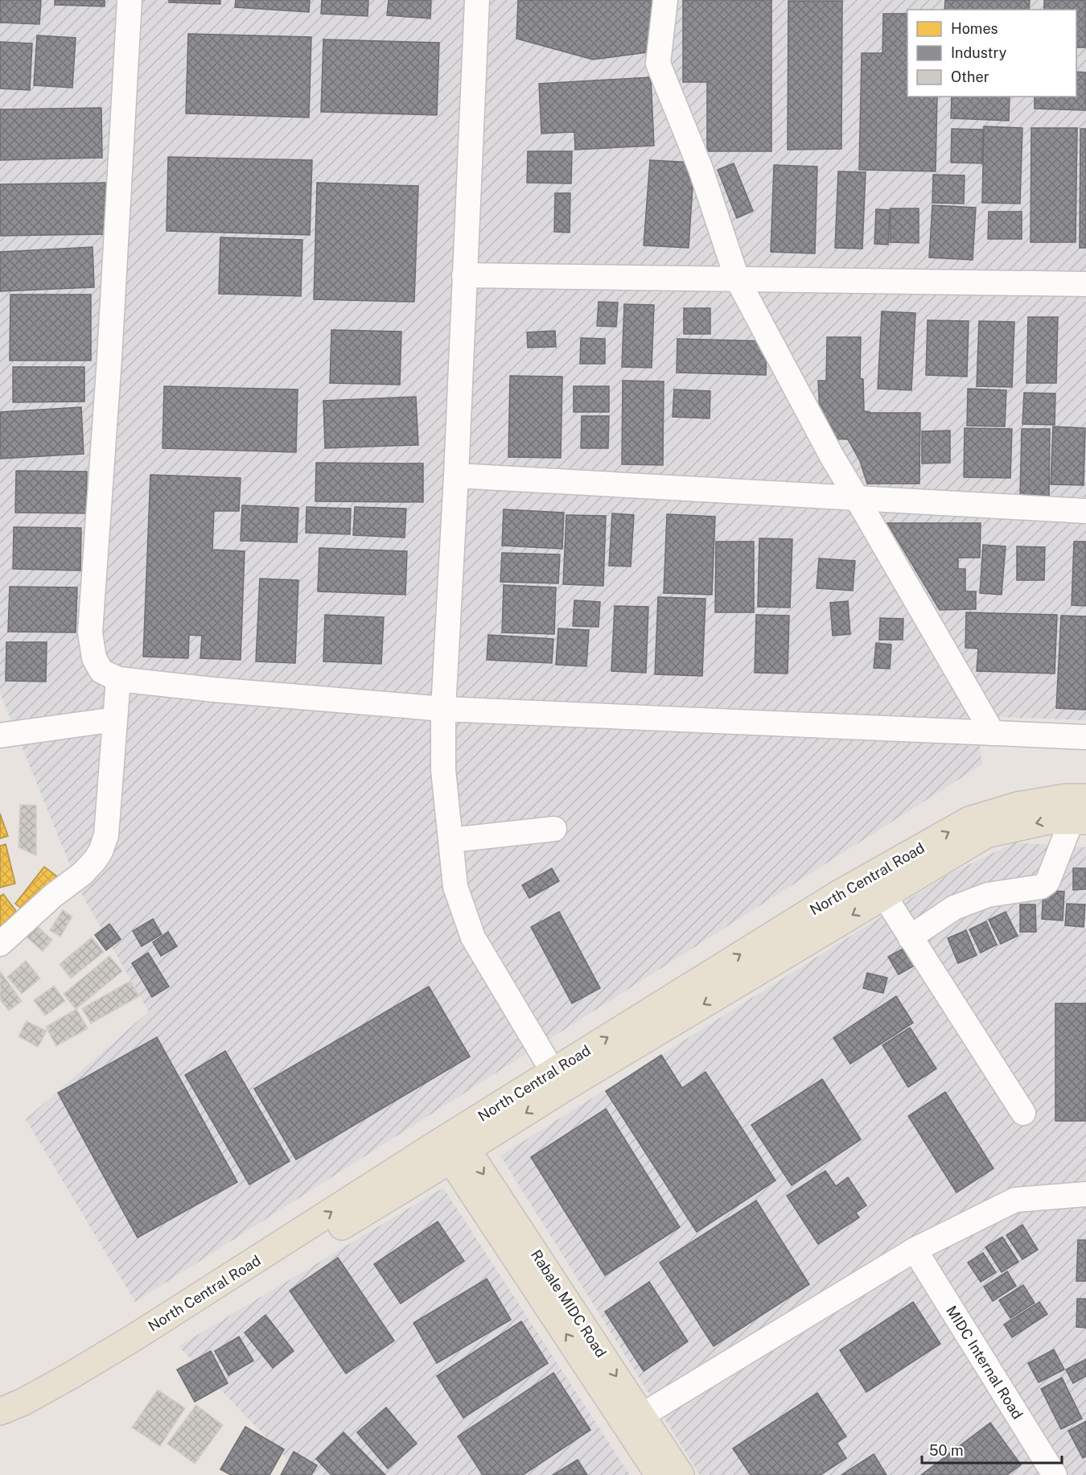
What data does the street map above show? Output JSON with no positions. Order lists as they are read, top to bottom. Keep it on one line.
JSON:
{"streets":{"main road":["North Central Road","Rabale MIDC Road"],"street":["MIDC Internal Road"]},"crossings":[["North Central Road","Rabale MIDC Road"]],"legend":["Homes","Industry","Other"],"scale_bar":"50 m"}
